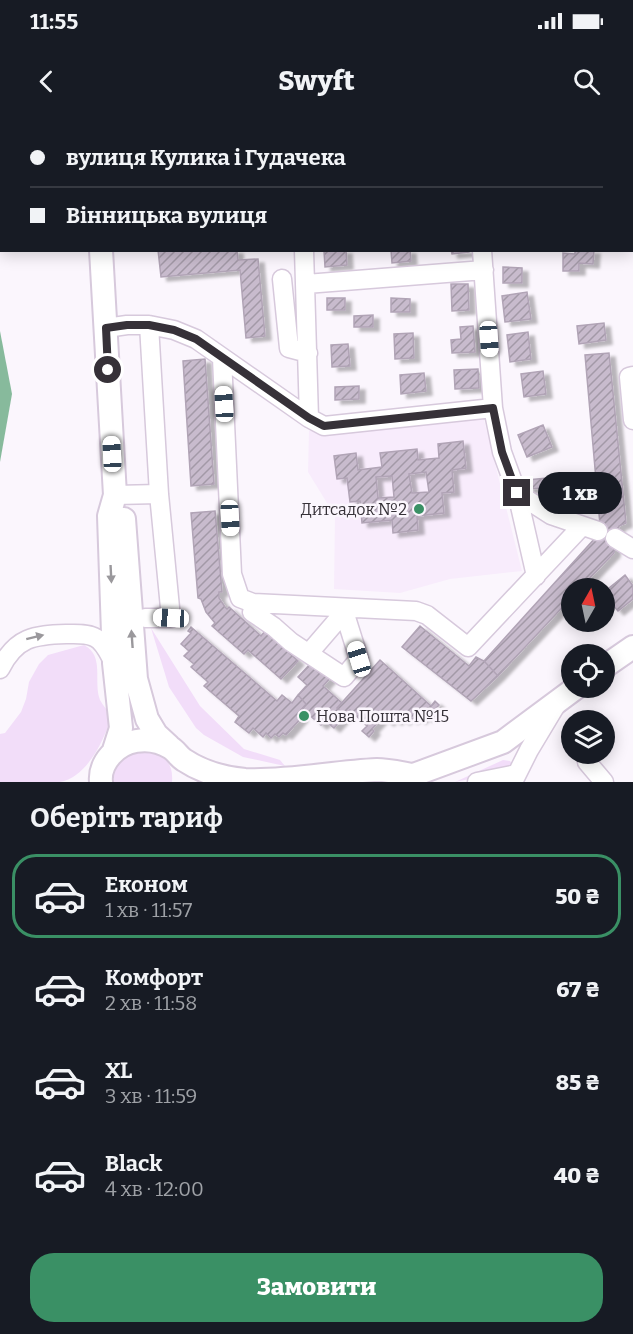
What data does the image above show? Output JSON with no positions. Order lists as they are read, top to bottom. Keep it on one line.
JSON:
{"places":["Дитсадок №2","Нова Пошта №15"],"north":"top","page":{"status":"11:55","header":"Swyft","banner":["вулиця Кулика і Гудачека","Вінницька вулиця"],"bubble":"1 хв","heading":"Оберіть тариф","list":[{"name":"Економ","note":"1 хв · 11:57","value":"50 ₴"},{"name":"Комфорт","note":"2 хв · 11:58","value":"67 ₴"},{"name":"XL","note":"3 хв · 11:59","value":"85 ₴"},{"name":"Black","note":"4 хв · 12:00","value":"40 ₴"}],"buttons":"Замовити"}}
